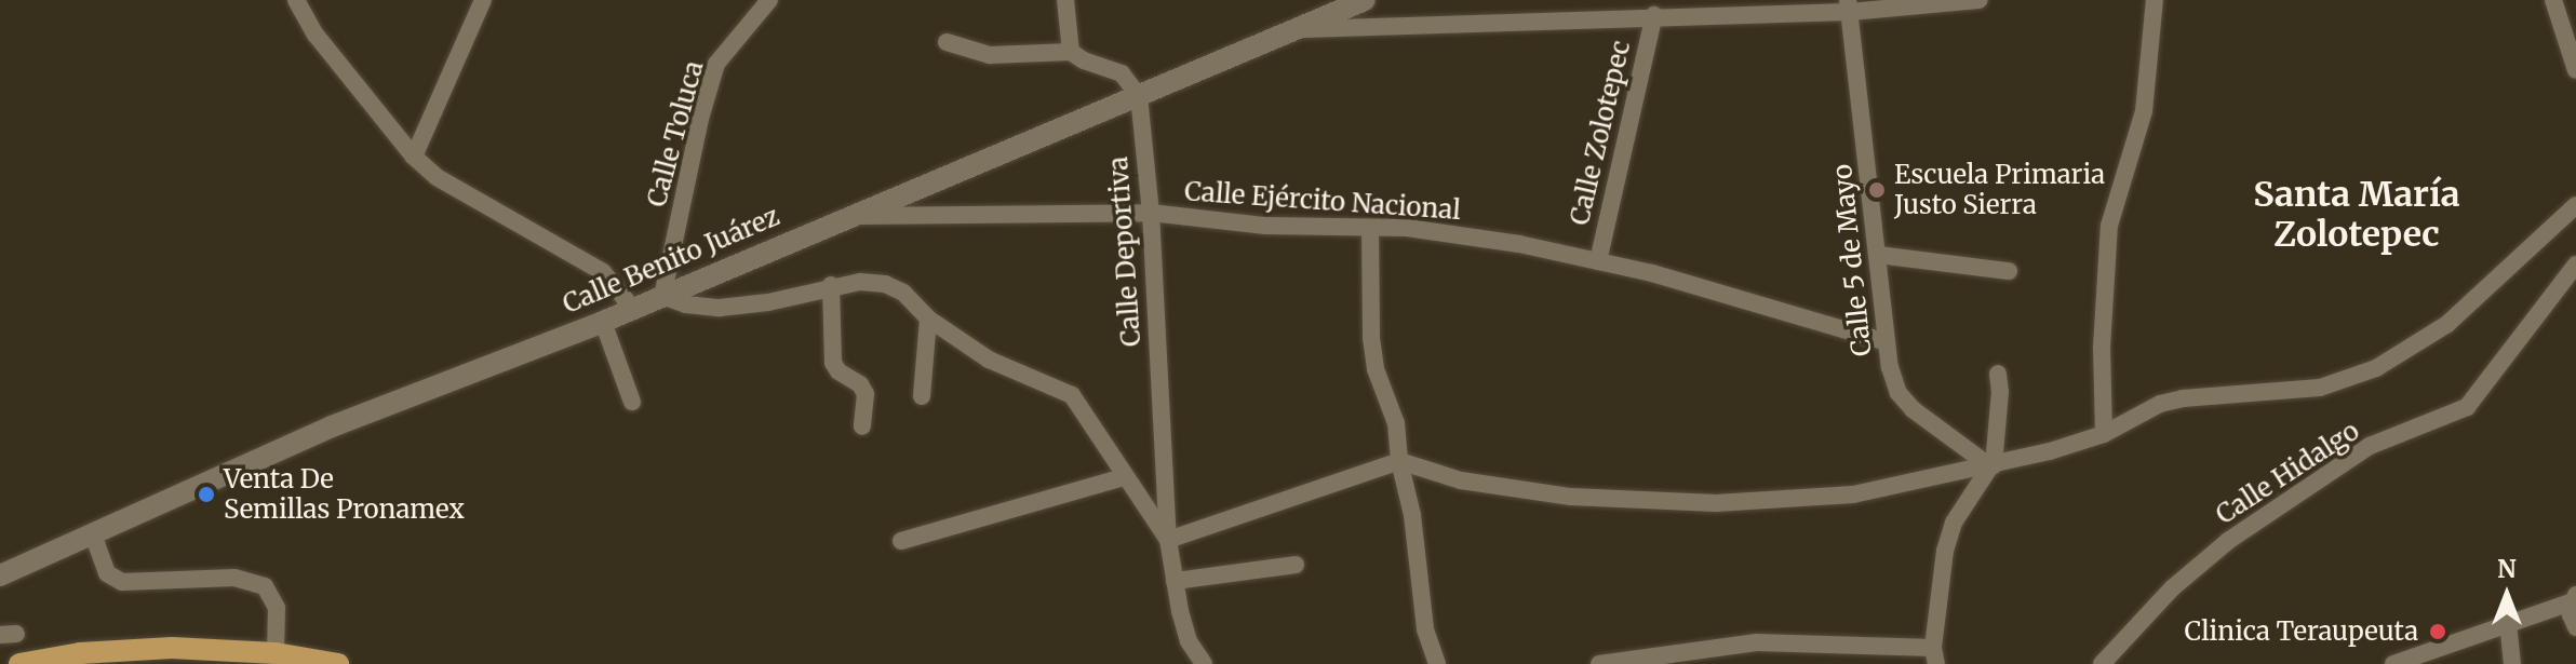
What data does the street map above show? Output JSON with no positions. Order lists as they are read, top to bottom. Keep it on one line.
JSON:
{"streets":{"main road":["Calle Benito Juárez"],"street":["Calle Zolotepec","Calle Toluca","Calle Ejército Nacional","Calle Deportiva","Calle 5 de Mayo","Calle Hidalgo"]},"crossings":[["Calle Zolotepec","Calle Ejército Nacional"],["Calle Toluca","Calle Benito Juárez"],["Calle Ejército Nacional","Calle Deportiva"],["Calle Ejército Nacional","Calle Benito Juárez"],["Calle Ejército Nacional","Calle 5 de Mayo"],["Calle Deportiva","Calle Benito Juárez"]],"districts":["Santa María Zolotepec"],"places":["Escuela Primaria Justo Sierra","Venta De Semillas Pronamex","Clinica Teraupeuta"],"north":"top"}
